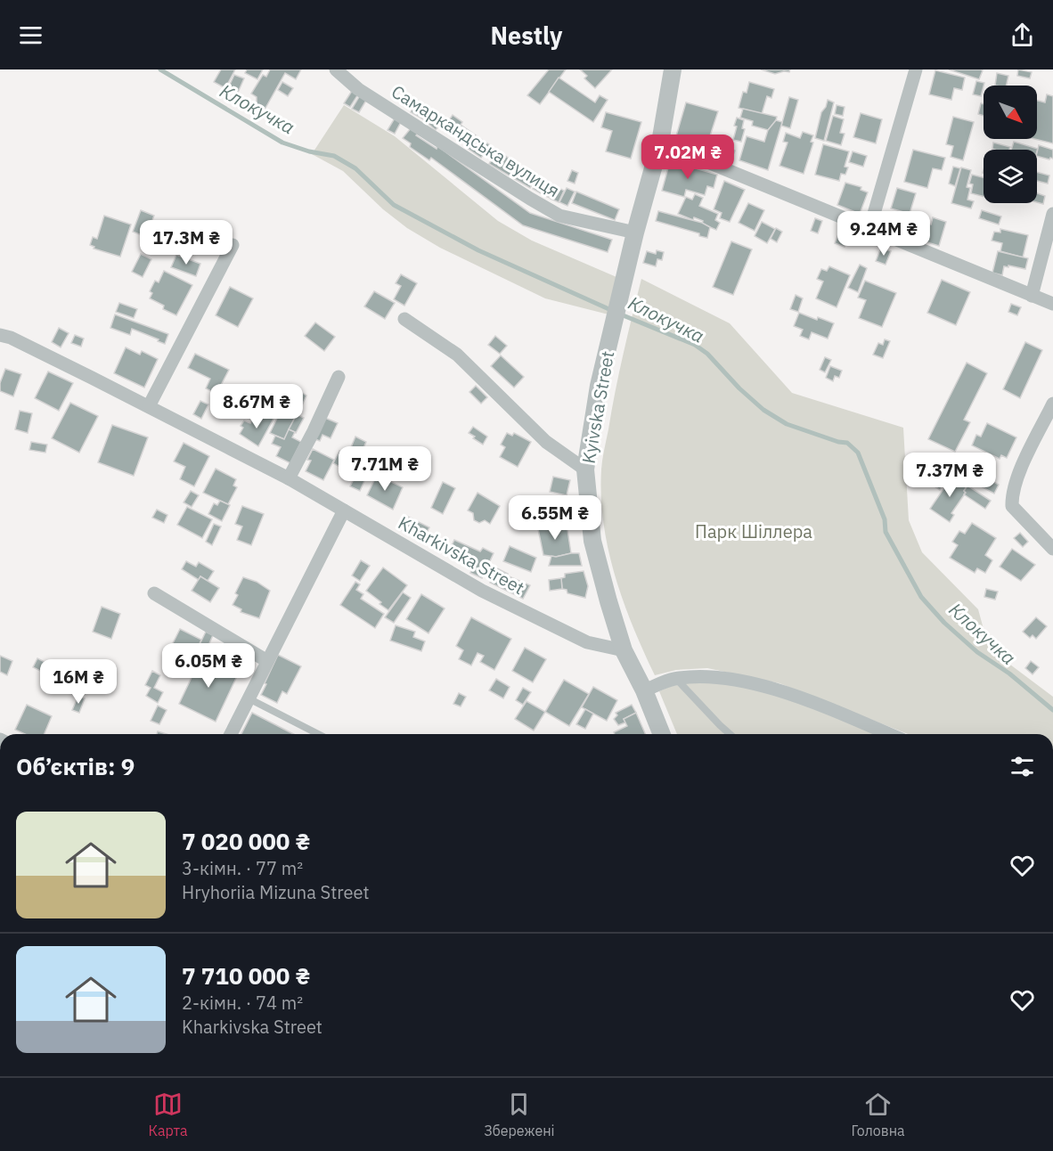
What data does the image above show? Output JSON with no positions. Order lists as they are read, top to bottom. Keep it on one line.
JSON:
{"streets":{"street":["Самаркандська вулиця","Kyivska Street","Kharkivska Street"]},"crossings":[["Самаркандська вулиця","Kyivska Street"],["Kyivska Street","Kharkivska Street"]],"water":["Клокучка"],"parks":["Парк Шіллера"],"north":"bottom right","page":{"header":"Nestly","price":["7.02M ₴","9.24M ₴","17.3M ₴","8.67M ₴","7.71M ₴","7.37M ₴","6.55M ₴","6.05M ₴","16M ₴"],"heading":"Об’єктів: 9","list":[{"name":"7 020 000 ₴","note":"3-кімн. · 77 m² · Hryhoriia Mizuna Street"},{"name":"7 710 000 ₴","note":"2-кімн. · 74 m² · Kharkivska Street"}],"tabs":["Карта","Збережені","Головна"]}}
